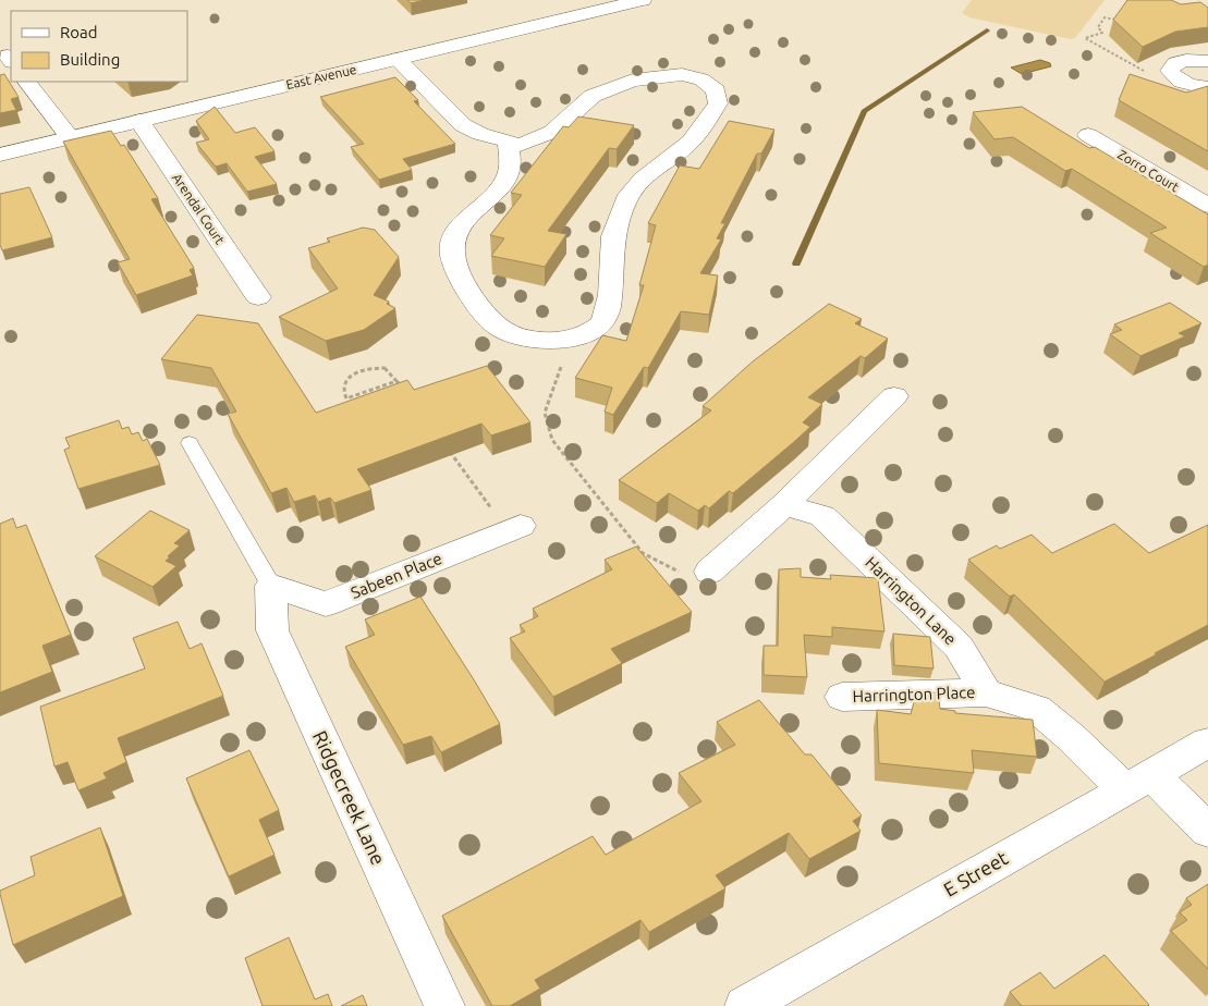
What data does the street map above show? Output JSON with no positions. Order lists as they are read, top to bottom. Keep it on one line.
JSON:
{"streets":{"street":["East Avenue","Zorro Court","Arendal Court","Sabeen Place","Harrington Lane","Harrington Place","Ridgecreek Lane","E Street"]},"crossings":[["East Avenue","Arendal Court"],["Sabeen Place","Ridgecreek Lane"],["Harrington Lane","Harrington Place"]],"legend":["Road","Building"]}
